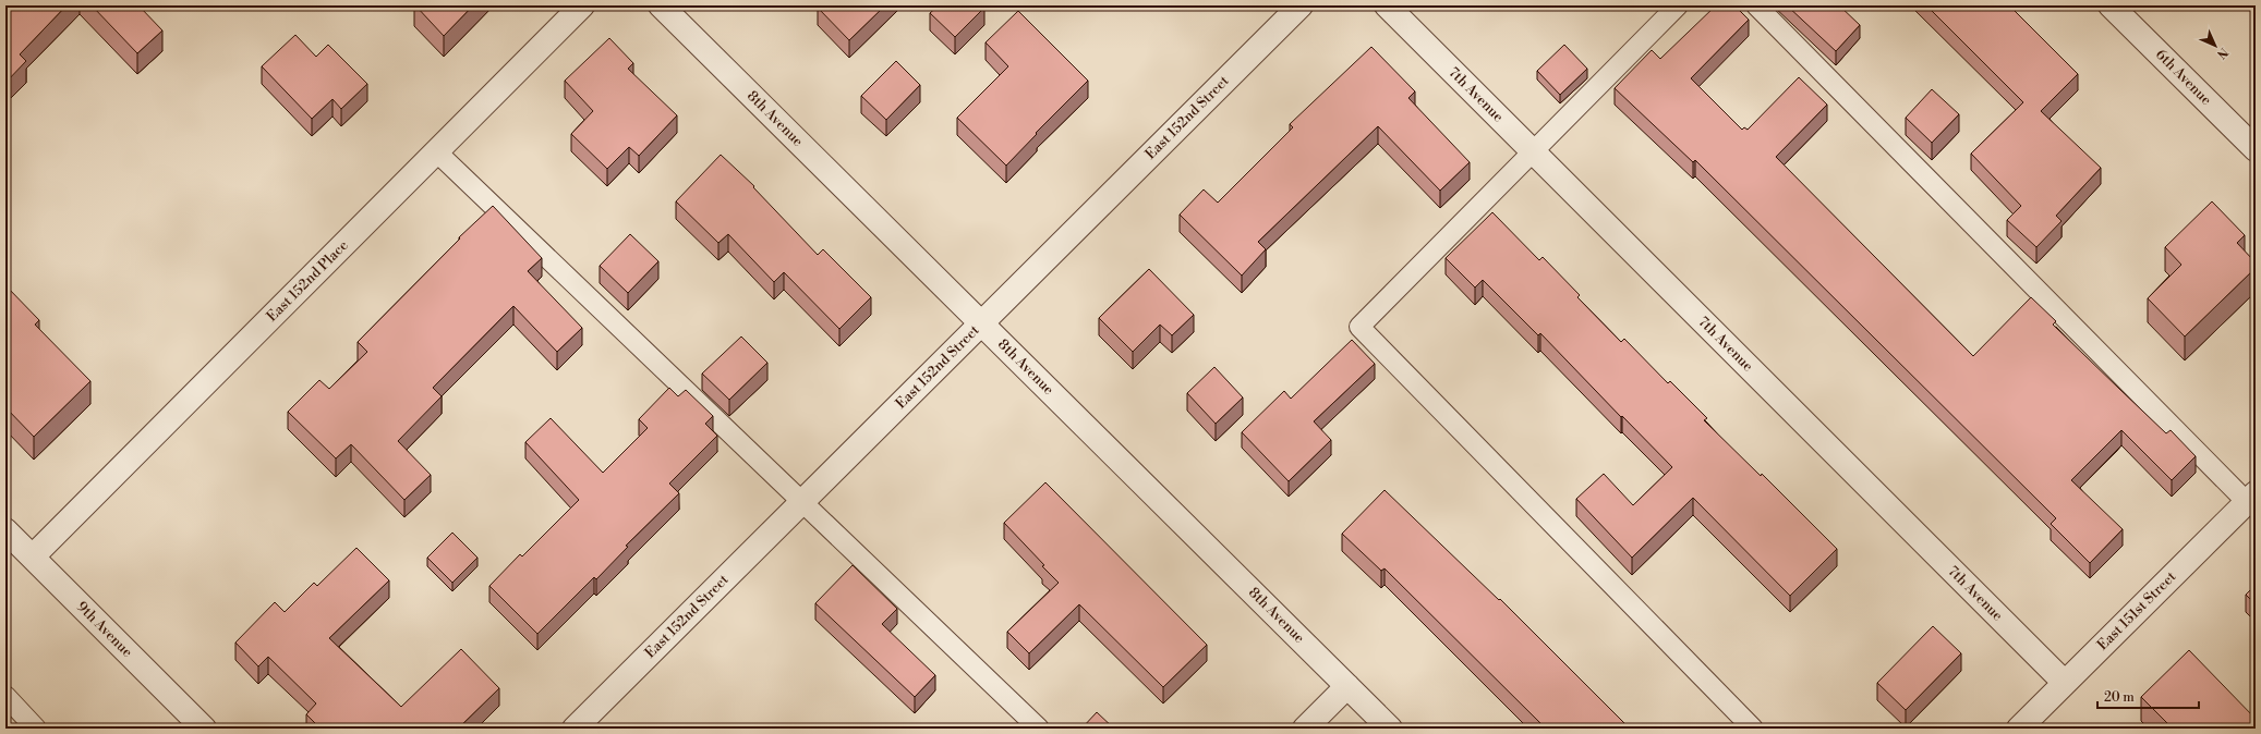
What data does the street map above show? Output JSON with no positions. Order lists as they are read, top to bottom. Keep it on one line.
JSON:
{"streets":{"street":["6th Avenue","7th Avenue","East 152nd Street","8th Avenue","East 152nd Place","East 151st Street","9th Avenue"]},"crossings":[["7th Avenue","East 151st Street"],["East 152nd Street","8th Avenue"],["East 152nd Place","9th Avenue"]],"scale_bar":"20 m","north":"bottom right"}
